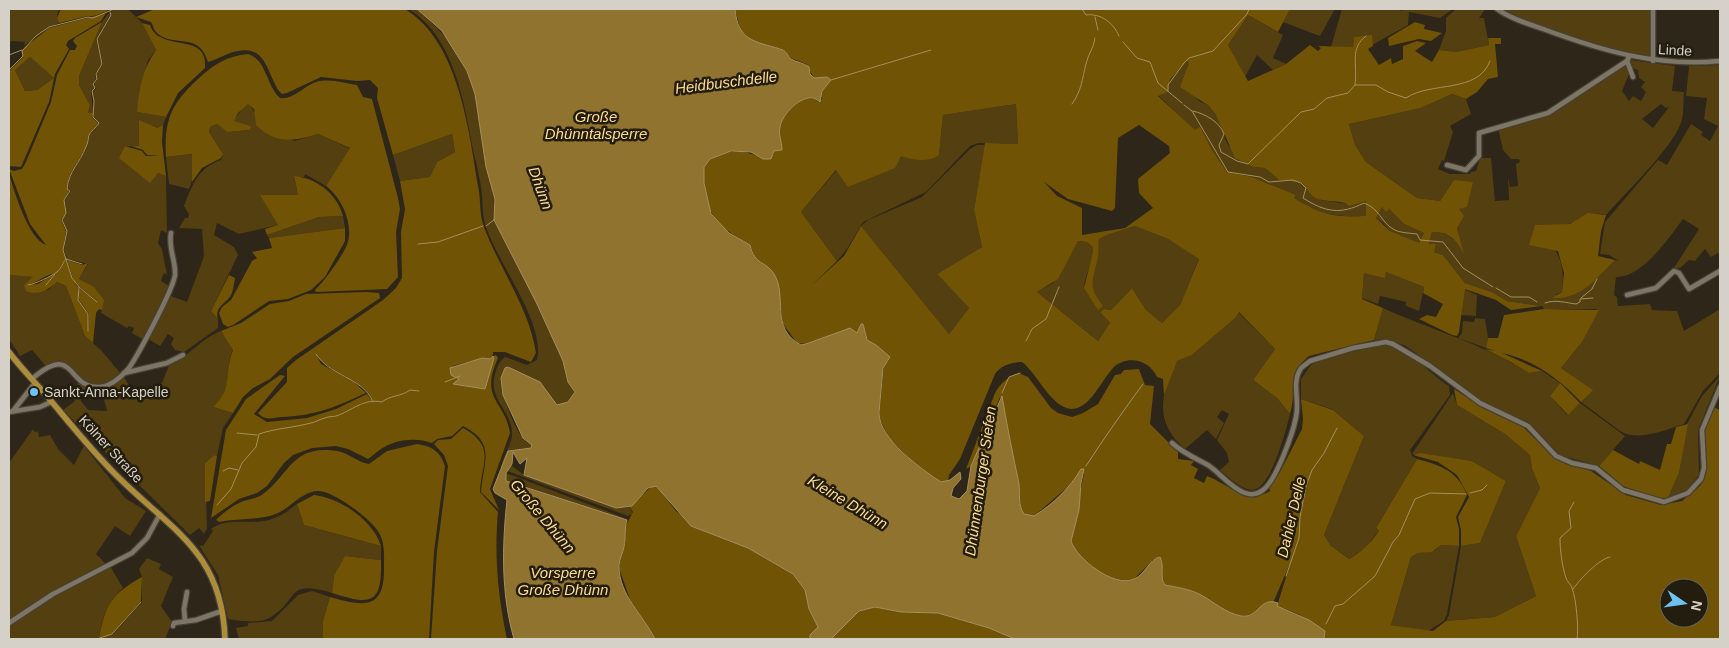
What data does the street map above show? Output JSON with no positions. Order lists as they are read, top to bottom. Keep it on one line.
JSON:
{"streets":{"main road":["Kölner Straße"],"street":["Linde"]},"water":["Heidbuschdelle","Große Dhünntalsperre","Dhünn","Dhünnenburger Siefen","Kleine Dhünn","Große Dhünn","Dahler Delle","Vorsperre Große Dhünn"],"places":["Sankt-Anna-Kapelle"],"north":"right"}
